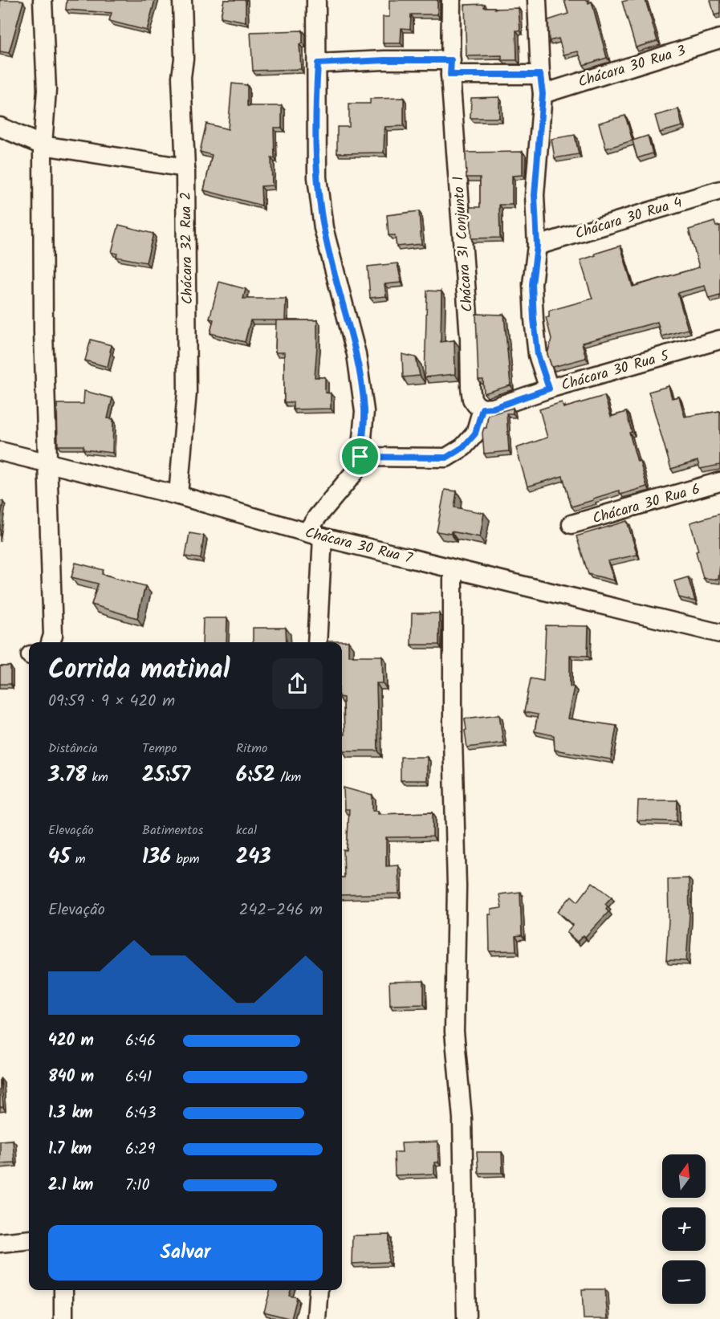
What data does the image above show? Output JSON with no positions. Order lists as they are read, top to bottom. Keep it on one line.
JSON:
{"streets":{"street":["Chácara 30 Rua 3","Chácara 30 Rua 4","Chácara 31 Conjunto 1","Chácara 32 Rua 2","Chácara 30 Rua 5","Chácara 30 Rua 6","Chácara 30 Rua 7"]},"crossings":[["Chácara 31 Conjunto 1","Chácara 30 Rua 5"],["Chácara 32 Rua 2","Chácara 30 Rua 7"]],"north":"top","page":{"heading":["Corrida matinal","09:59 · 9 × 420 m"],"stats":[["Distância","3.78 km"],["Tempo","25:57"],["Ritmo","6:52 /km"],["Elevação","45 m"],["Batimentos","136 bpm"],["kcal","243"]],"chart":["Elevação","242–246 m"],"list":[{"name":"420 m","note":"6:46"},{"name":"840 m","note":"6:41"},{"name":"1.3 km","note":"6:43"},{"name":"1.7 km","note":"6:29"},{"name":"2.1 km","note":"7:10"}],"map_buttons":["+","−"],"buttons":"Salvar"}}
